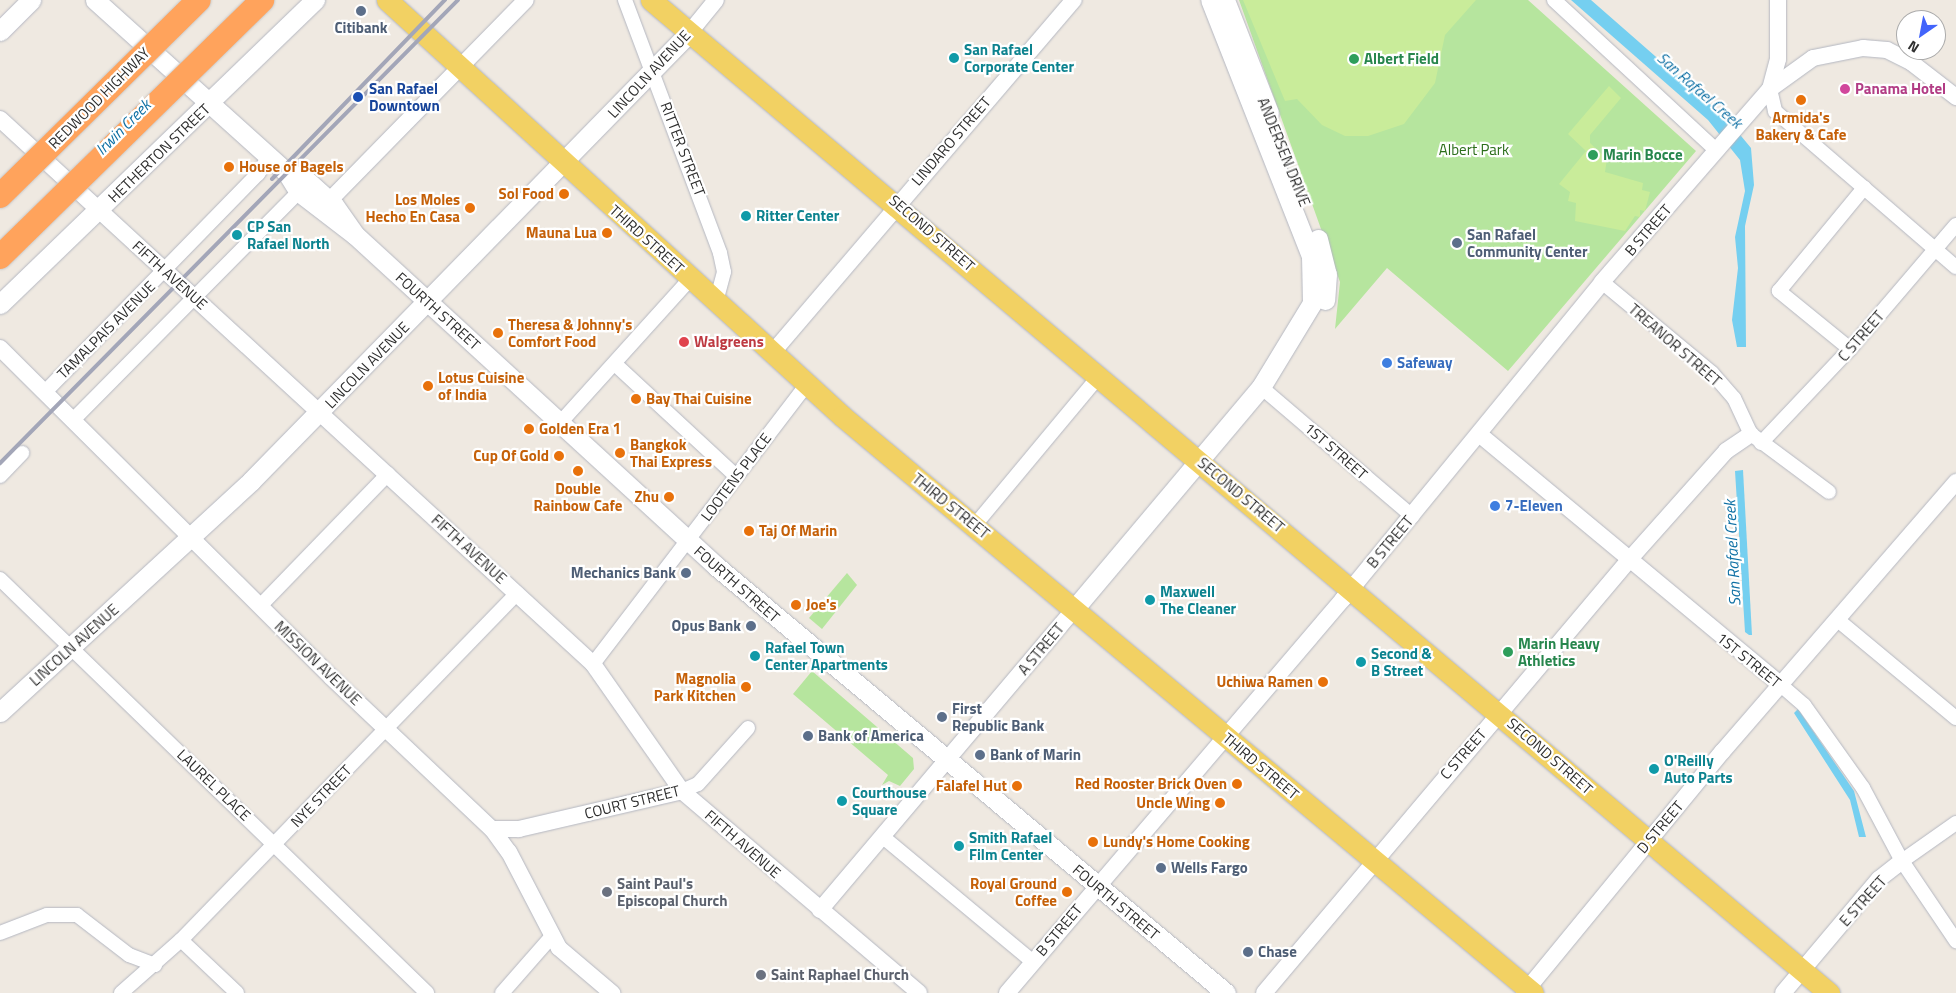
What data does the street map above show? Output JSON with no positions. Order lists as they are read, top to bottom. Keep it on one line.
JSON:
{"streets":{"highway":["REDWOOD HIGHWAY"],"main road":["LINCOLN AVENUE","ANDERSEN DRIVE","HETHERTON STREET","SECOND STREET","THIRD STREET","FOURTH STREET","A STREET"],"street":["LINDARO STREET","RITTER STREET","B STREET","FIFTH AVENUE","TAMALPAIS AVENUE","C STREET","TREANOR STREET","1ST STREET","LOOTENS PLACE","MISSION AVENUE","LAUREL PLACE","NYE STREET","COURT STREET","D STREET","E STREET"]},"crossings":[["LINCOLN AVENUE","RITTER STREET"],["LINCOLN AVENUE","SECOND STREET"],["LINCOLN AVENUE","THIRD STREET"],["LINCOLN AVENUE","FIFTH AVENUE"],["LINCOLN AVENUE","FOURTH STREET"],["LINCOLN AVENUE","MISSION AVENUE"],["LINCOLN AVENUE","LAUREL PLACE"],["LINDARO STREET","SECOND STREET"],["LINDARO STREET","THIRD STREET"],["RITTER STREET","THIRD STREET"],["ANDERSEN DRIVE","A STREET"],["HETHERTON STREET","FIFTH AVENUE"],["HETHERTON STREET","FOURTH STREET"],["B STREET","SECOND STREET"],["B STREET","THIRD STREET"],["B STREET","FOURTH STREET"],["B STREET","TREANOR STREET"],["B STREET","1ST STREET"],["SECOND STREET","C STREET"],["SECOND STREET","A STREET"],["SECOND STREET","D STREET"],["SECOND STREET","E STREET"],["THIRD STREET","C STREET"],["THIRD STREET","LOOTENS PLACE"],["THIRD STREET","A STREET"],["THIRD STREET","D STREET"],["FIFTH AVENUE","TAMALPAIS AVENUE"],["FIFTH AVENUE","LOOTENS PLACE"],["FIFTH AVENUE","A STREET"],["FIFTH AVENUE","NYE STREET"],["FIFTH AVENUE","COURT STREET"],["FOURTH STREET","TAMALPAIS AVENUE"],["FOURTH STREET","LOOTENS PLACE"],["FOURTH STREET","A STREET"],["TAMALPAIS AVENUE","MISSION AVENUE"],["C STREET","TREANOR STREET"],["C STREET","1ST STREET"],["1ST STREET","A STREET"],["1ST STREET","D STREET"],["1ST STREET","E STREET"],["MISSION AVENUE","NYE STREET"],["MISSION AVENUE","COURT STREET"],["LAUREL PLACE","NYE STREET"]],"water":["San Rafael Creek","Irwin Creek"],"parks":["Albert Park"],"places":["Citibank","San Rafael Corporate Center","Albert Field","Panama Hotel","San Rafael Downtown","Armida's Bakery & Cafe","Marin Bocce","House of Bagels","Sol Food","Los Moles Hecho En Casa","Ritter Center","Mauna Lua","CP San Rafael North","San Rafael Community Center","Theresa & Johnny's Comfort Food","Walgreens","Safeway","Lotus Cuisine of India","Bay Thai Cuisine","Golden Era 1","Bangkok Thai Express","Cup Of Gold","Double Rainbow Cafe","Zhu","7-Eleven","Taj Of Marin","Mechanics Bank","Maxwell The Cleaner","Joe's","Opus Bank","Marin Heavy Athletics","Rafael Town Center Apartments","Second & B Street","Uchiwa Ramen","Magnolia Park Kitchen","First Republic Bank","Bank of America","Bank of Marin","O'Reilly Auto Parts","Red Rooster Brick Oven","Falafel Hut","Courthouse Square","Uncle Wing","Lundy's Home Cooking","Smith Rafael Film Center","Wells Fargo","Saint Paul's Episcopal Church","Royal Ground Coffee","Chase","Saint Raphael Church"],"north":"bottom left"}
